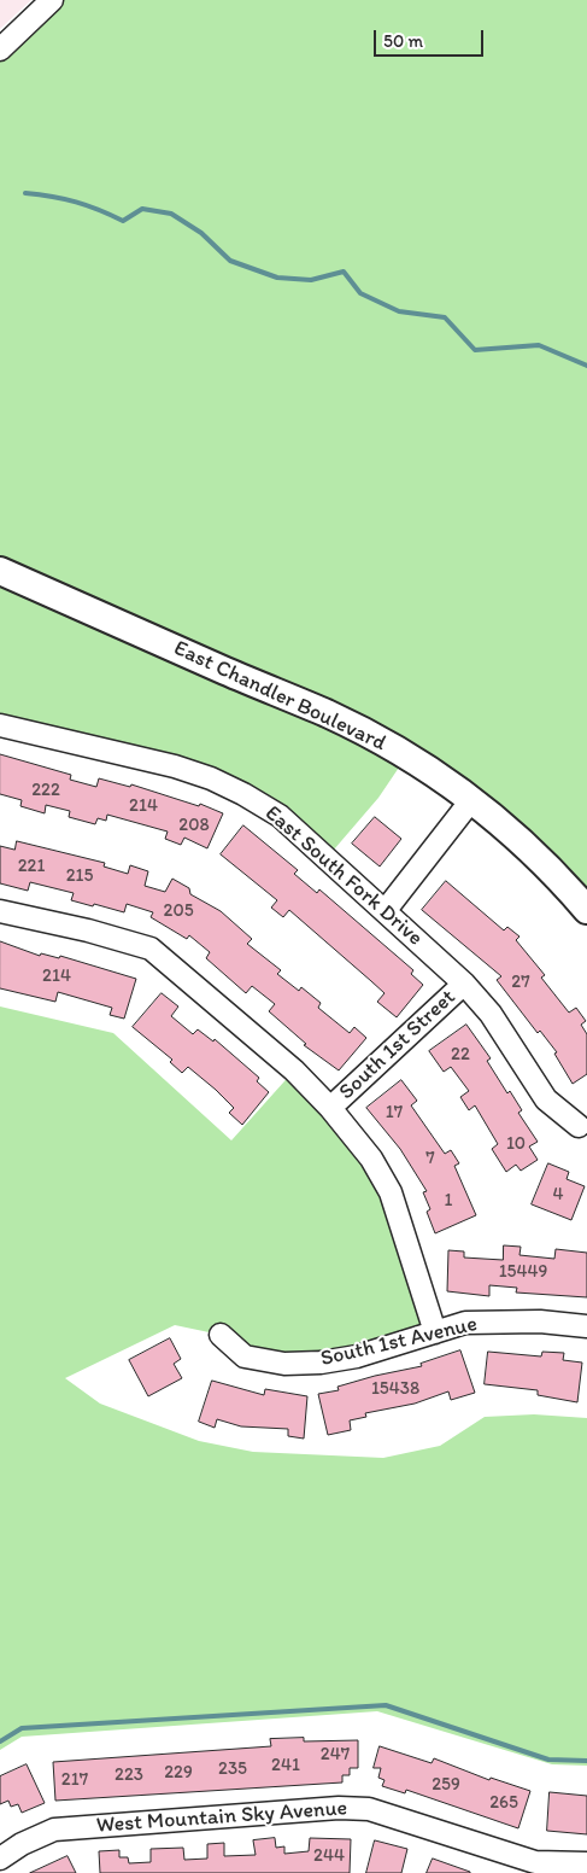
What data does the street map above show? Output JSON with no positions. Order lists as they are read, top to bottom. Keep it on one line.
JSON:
{"streets":{"main road":["East Chandler Boulevard"],"street":["East South Fork Drive","South 1st Street","South 1st Avenue","West Mountain Sky Avenue"]},"crossings":[["East South Fork Drive","South 1st Street"]],"house_numbers":["222","214","208","221","215","205","214","27","22","17","10","7","4","1","15449","15438","247","241","235","229","223","217","259","265","244"],"scale_bar":"50 m"}
